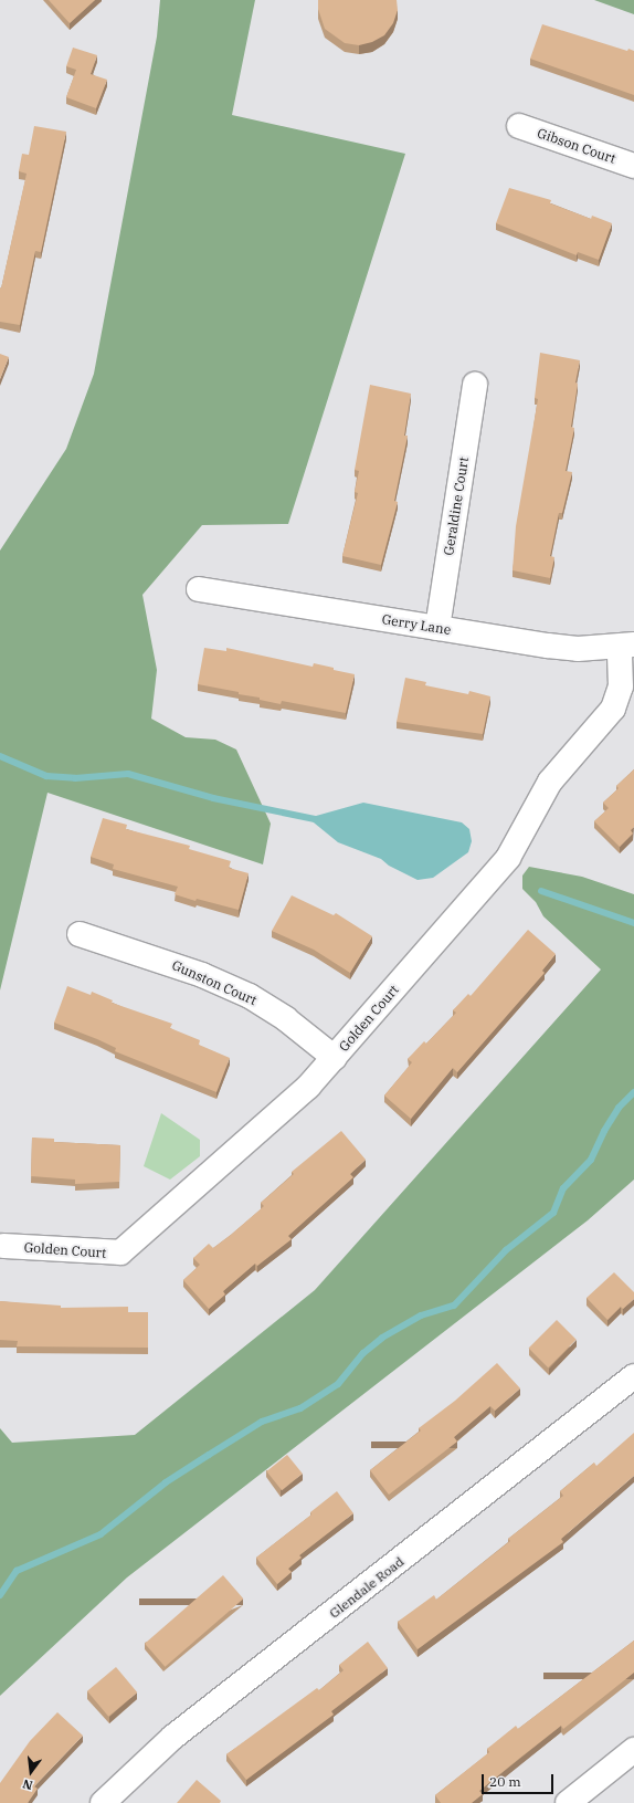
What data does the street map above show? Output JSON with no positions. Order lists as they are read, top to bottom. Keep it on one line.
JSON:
{"streets":{"street":["Gibson Court","Geraldine Court","Gerry Lane","Gunston Court","Golden Court","Glendale Road"]},"crossings":[["Geraldine Court","Gerry Lane"],["Gerry Lane","Golden Court"],["Gunston Court","Golden Court"]],"scale_bar":"20 m","north":"bottom"}
